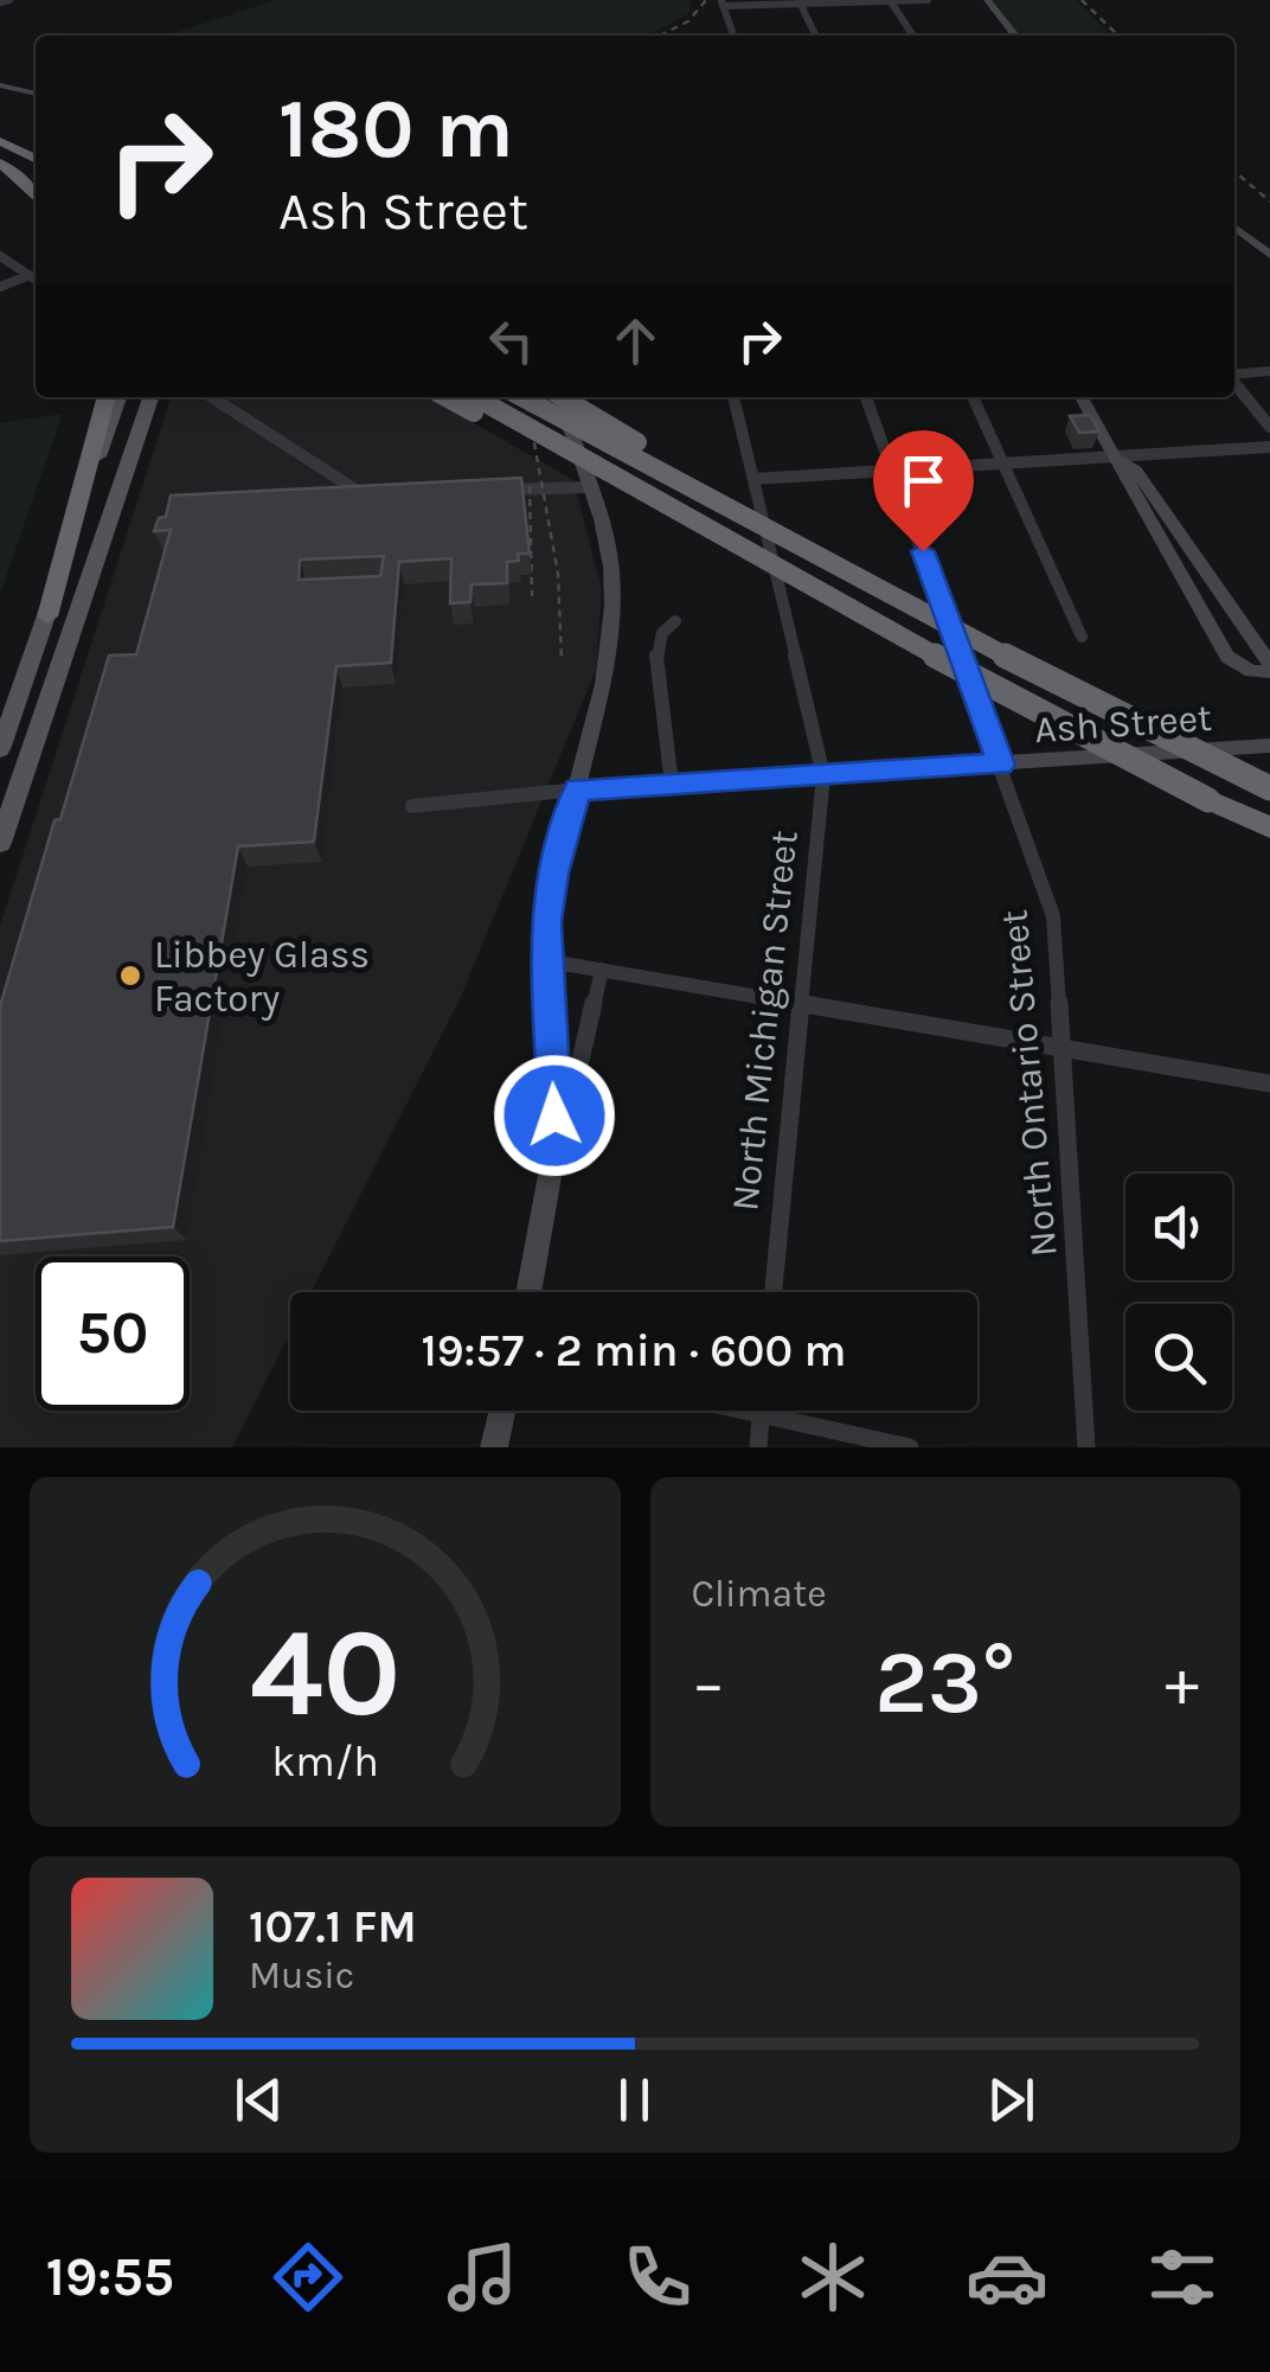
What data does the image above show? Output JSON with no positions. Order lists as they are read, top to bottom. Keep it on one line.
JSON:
{"streets":{"street":["Ash Street","North Michigan Street","North Ontario Street"]},"crossings":[["Ash Street","North Michigan Street"],["Ash Street","North Ontario Street"]],"places":["Libbey Glass Factory"],"page":{"turn":["180 m","Ash Street"],"limit":"50","trip":"19:57 · 2 min · 600 m","tile":"Climate","heat":["−","23°","+"],"song":["107.1 FM","Music"],"tabs":"19:55","gauge":["40","km/h"]}}
